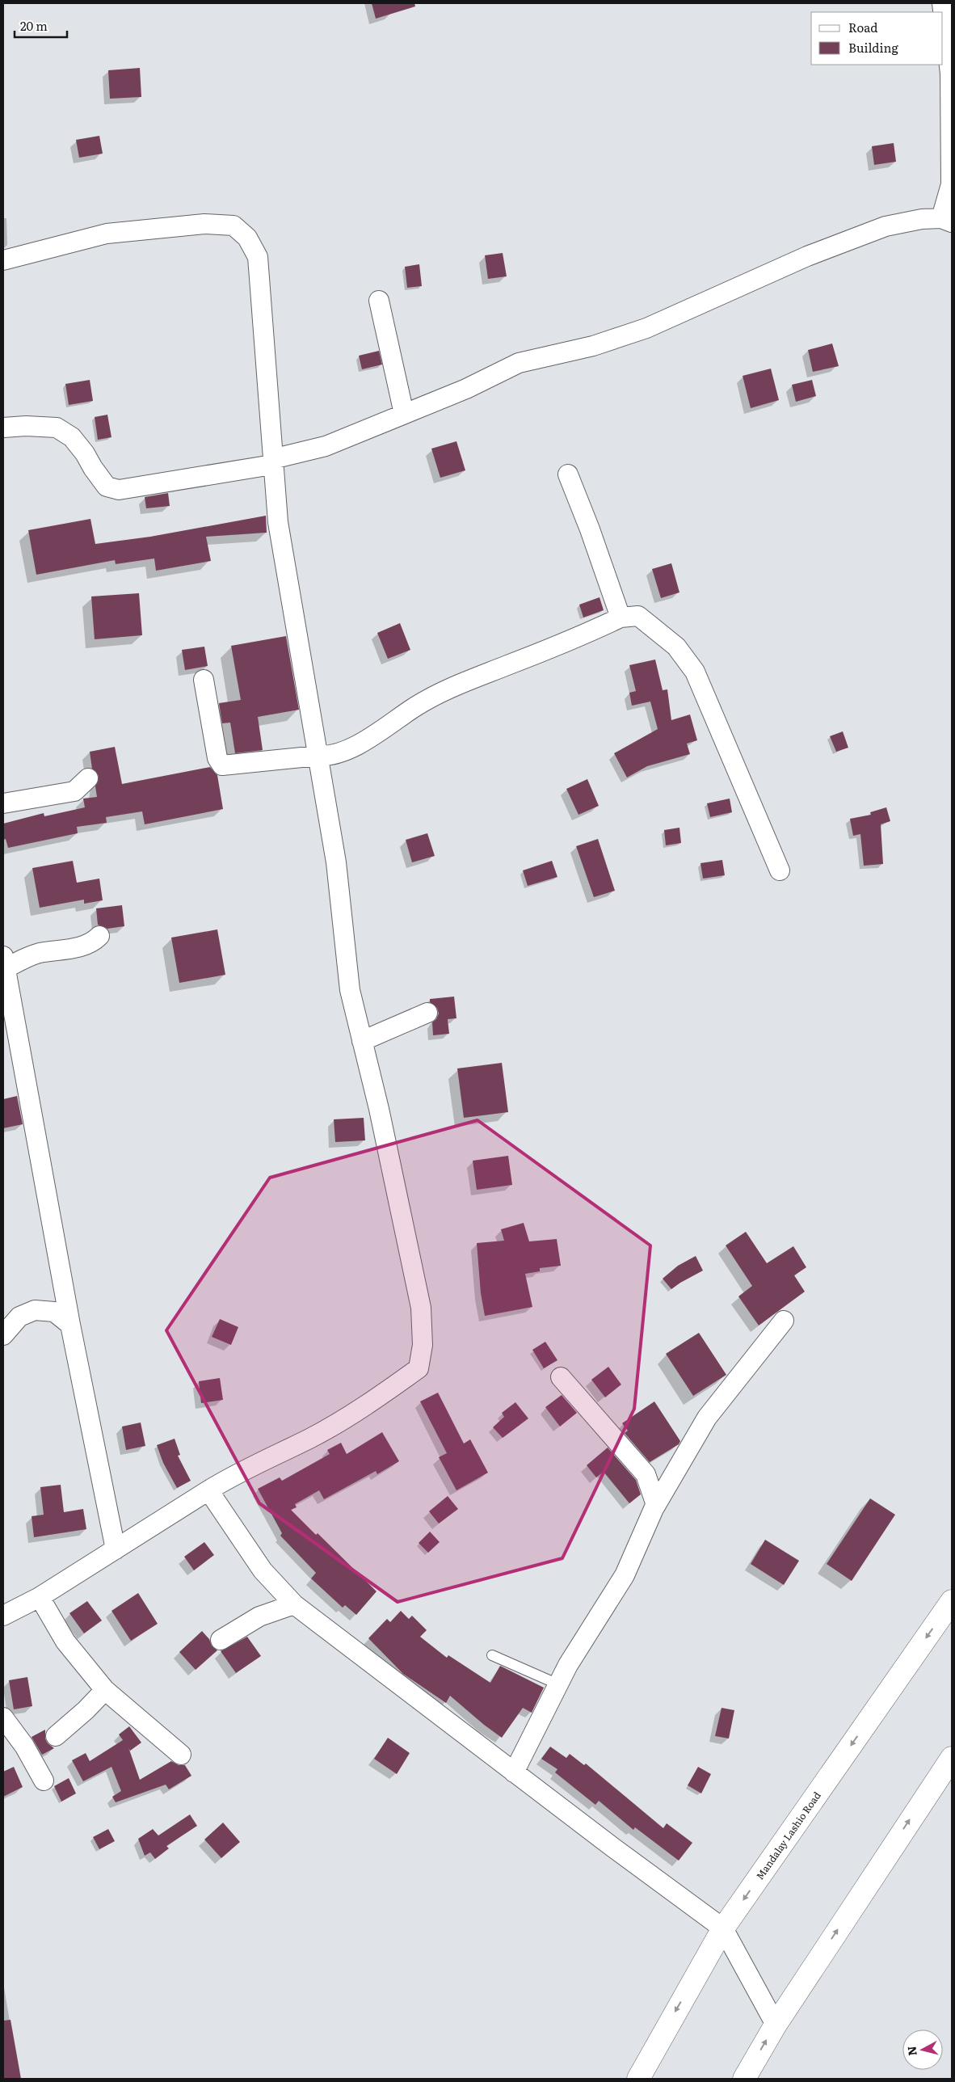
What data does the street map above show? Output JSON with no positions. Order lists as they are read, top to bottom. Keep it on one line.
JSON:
{"streets":{"highway":["Mandalay Lashio Road"]},"legend":["Road","Building"],"scale_bar":"20 m","north":"left"}
